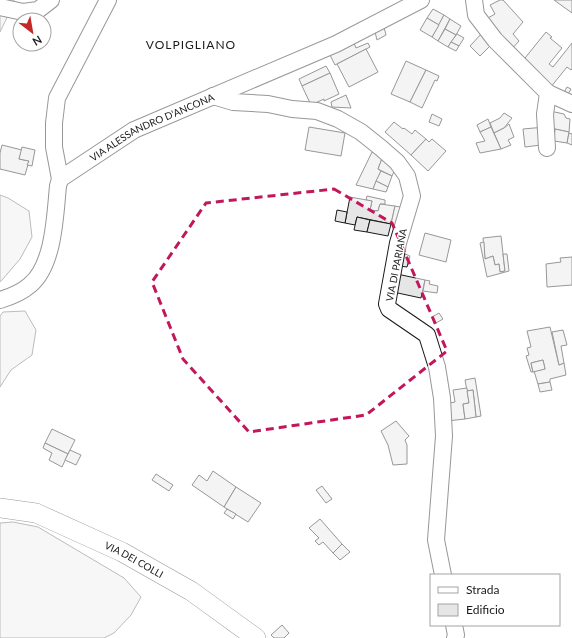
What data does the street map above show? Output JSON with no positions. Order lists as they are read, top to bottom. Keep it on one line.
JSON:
{"streets":{"street":["VIA ALESSANDRO D'ANCONA","VIA DI PARIANA","VIA DEI COLLI"]},"crossings":[["VIA ALESSANDRO D'ANCONA","VIA DI PARIANA"]],"districts":["VOLPIGLIANO"],"legend":["Strada","Edificio"],"north":"bottom right"}
